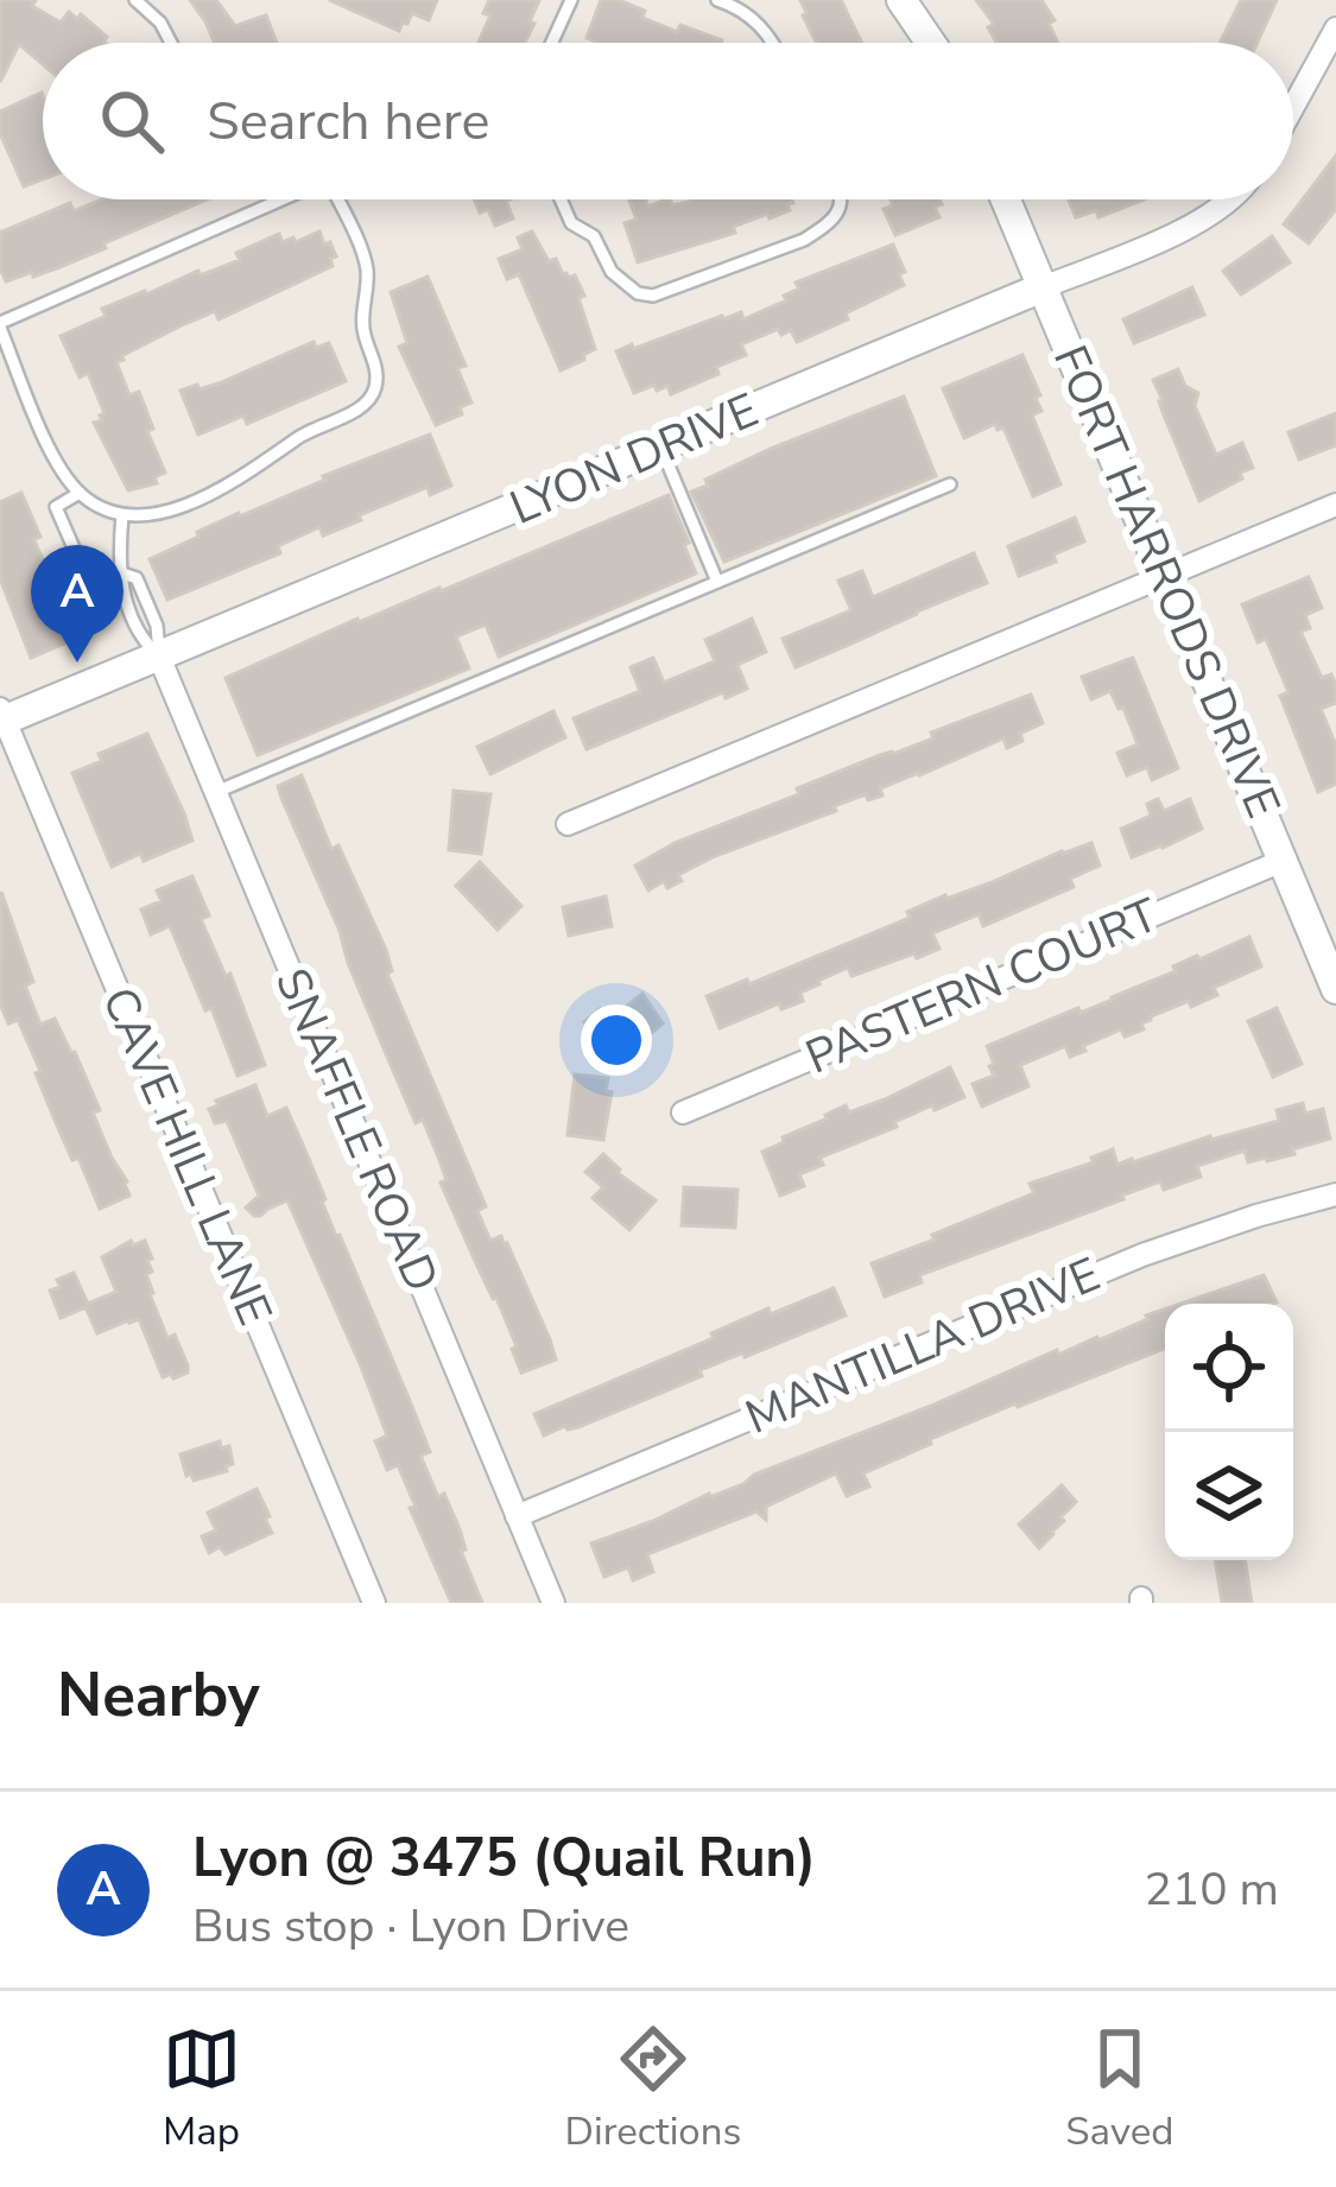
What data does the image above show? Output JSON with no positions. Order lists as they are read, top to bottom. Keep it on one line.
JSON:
{"streets":{"street":["LYON DRIVE","FORT HARRODS DRIVE","PASTERN COURT","SNAFFLE ROAD","CAVE HILL LANE","MANTILLA DRIVE"]},"crossings":[["LYON DRIVE","FORT HARRODS DRIVE"],["LYON DRIVE","SNAFFLE ROAD"],["LYON DRIVE","CAVE HILL LANE"],["FORT HARRODS DRIVE","PASTERN COURT"],["SNAFFLE ROAD","MANTILLA DRIVE"]],"page":{"search":"Search here","pins":"A","heading":"Nearby","list":[{"mark":"A","name":"Lyon @ 3475 (Quail Run)","note":"Bus stop · Lyon Drive","value":"210 m"}],"nav":["Map","Directions","Saved"]}}
